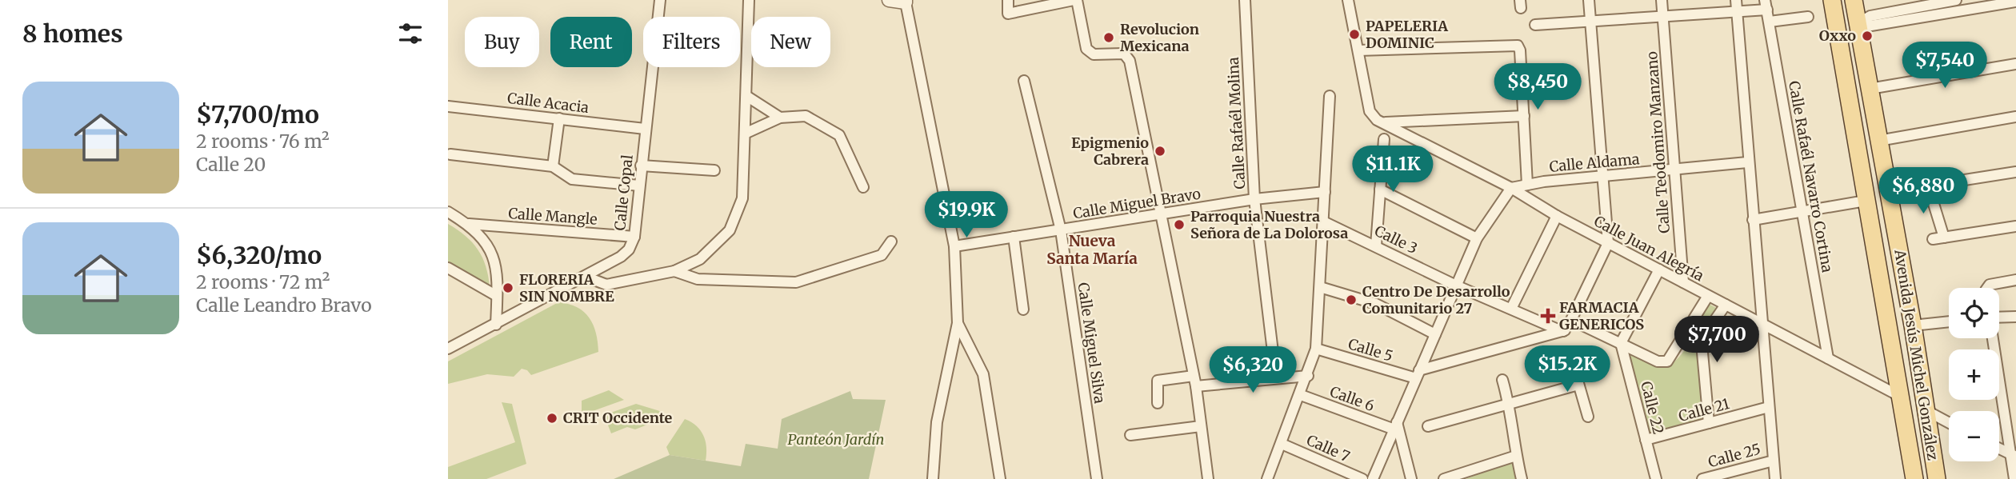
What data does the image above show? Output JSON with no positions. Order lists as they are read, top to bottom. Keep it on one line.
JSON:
{"streets":{"main road":["Avenida Jesús Michel González"],"street":["Calle Acacia","Calle Rafaél Molina","Calle Teodomiro Manzano","Calle Aldama","Calle Rafaél Navarro Cortina","Calle Copal","Calle Miguel Bravo","Calle Mangle","Calle 3","Calle Juan Alegría","Calle Miguel Silva","Calle 5","Calle 6","Calle 22","Calle 21","Calle 7","Calle 25"]},"crossings":[["Calle Acacia","Calle Copal"],["Calle Rafaél Molina","Calle Miguel Bravo"],["Calle Teodomiro Manzano","Calle Aldama"],["Calle Teodomiro Manzano","Calle Juan Alegría"],["Calle Aldama","Calle Juan Alegría"],["Calle Rafaél Navarro Cortina","Calle Juan Alegría"],["Calle Copal","Calle Mangle"],["Calle Miguel Bravo","Calle Miguel Silva"],["Calle Juan Alegría","Avenida Jesús Michel González"],["Calle 22","Calle 21"]],"districts":["Nueva Santa María"],"parks":["Panteón Jardín"],"places":{"other":["PAPELERIA DOMINIC","Oxxo","Revolucion Mexicana","Epigmenio Cabrera","Parroquia Nuestra Señora de La Dolorosa","FLORERIA SIN NOMBRE","Centro De Desarrollo Comunitario 27","CRIT Occidente"],"health":["FARMACIA GENERICOS"]},"page":{"heading":"8 homes","chip":["Buy","Rent","Filters","New"],"price":["$7,540","$8,450","$11.1K","$6,880","$19.9K","$7,700","$15.2K","$6,320"],"list":[{"name":"$7,700/mo","note":"2 rooms · 76 m² · Calle 20"},{"name":"$6,320/mo","note":"2 rooms · 72 m² · Calle Leandro Bravo"}],"map_buttons":["+","−"]}}
